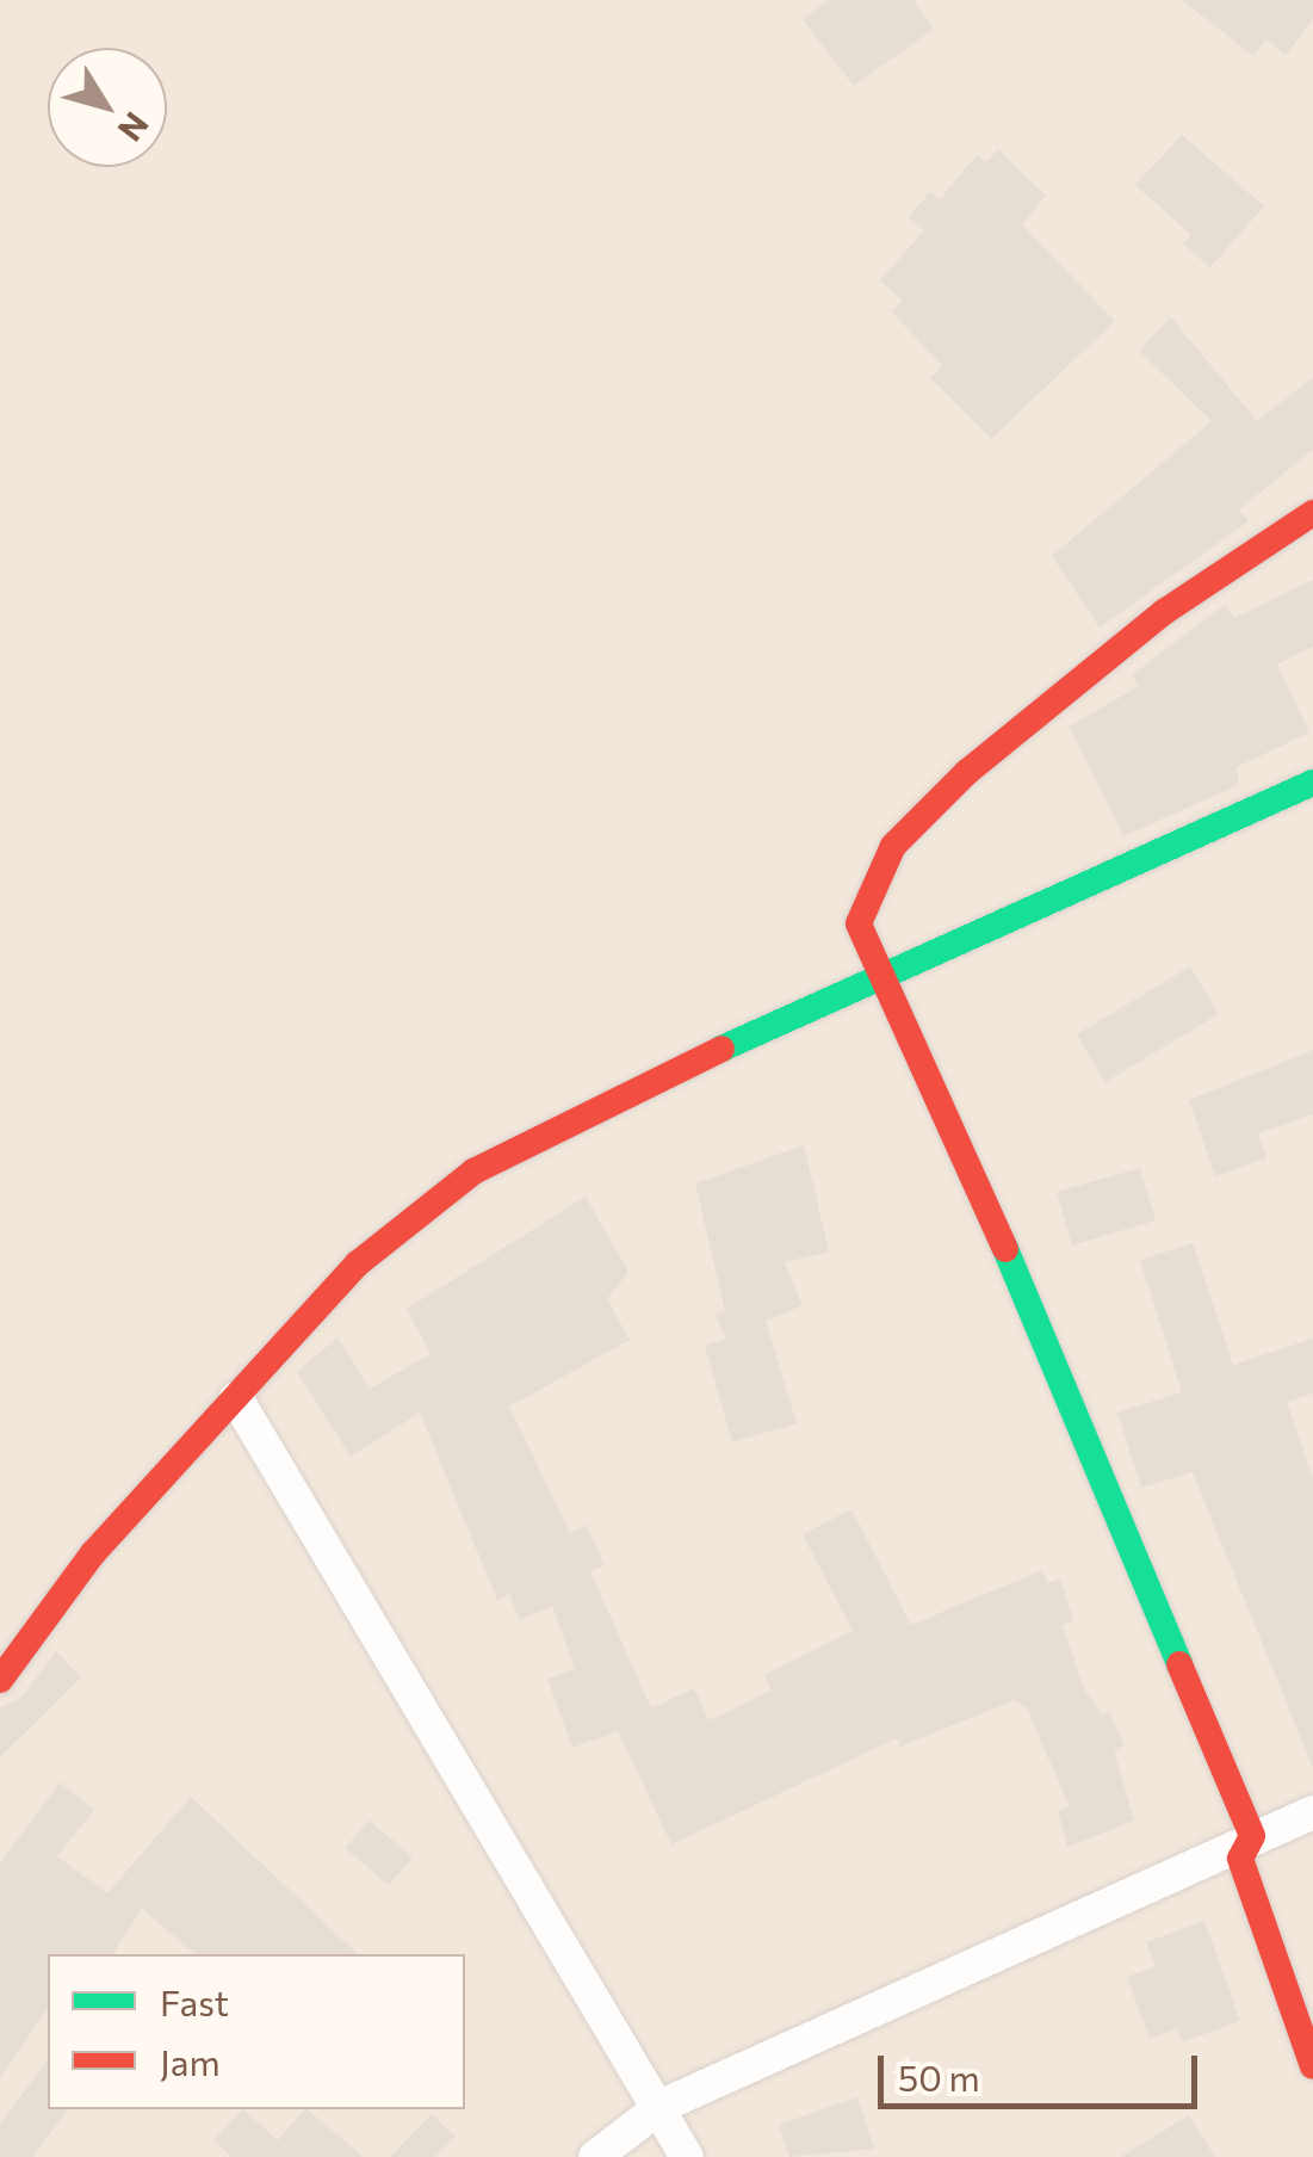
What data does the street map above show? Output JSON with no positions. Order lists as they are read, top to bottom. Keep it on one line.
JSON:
{"legend":["Fast","Jam"],"scale_bar":"50 m","north":"bottom right"}
